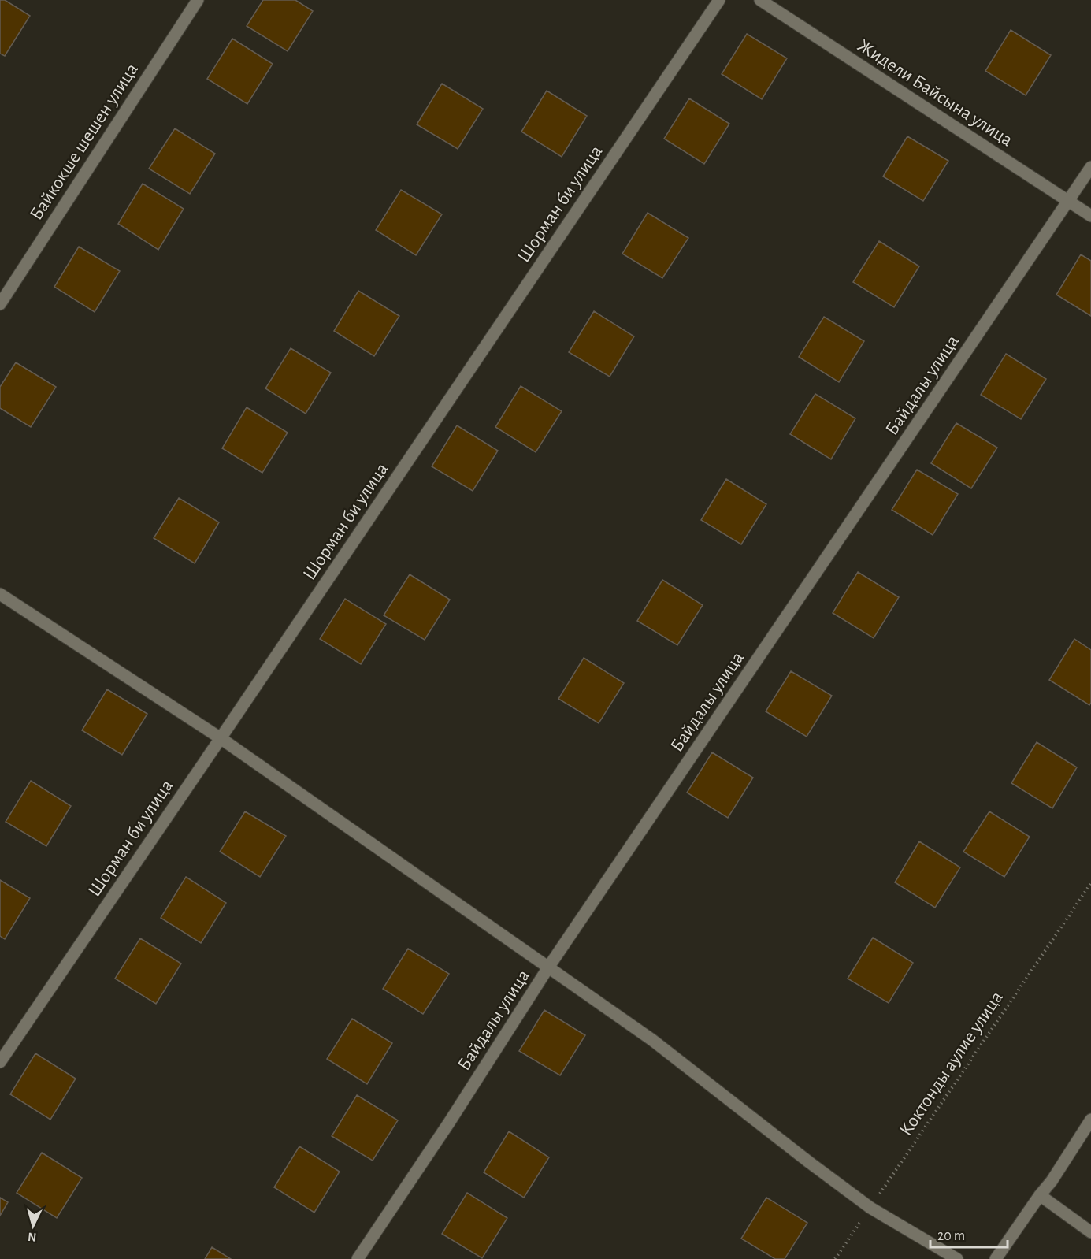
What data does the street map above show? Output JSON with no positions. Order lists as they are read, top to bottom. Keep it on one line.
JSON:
{"streets":{"street":["Жидели Байсына улица","Байкокше шешен улица","Шорман би улица","Байдалы улица"],"path":["Коктонды аулие улица"]},"crossings":[["Жидели Байсына улица","Байдалы улица"]],"scale_bar":"20 m","north":"bottom"}
